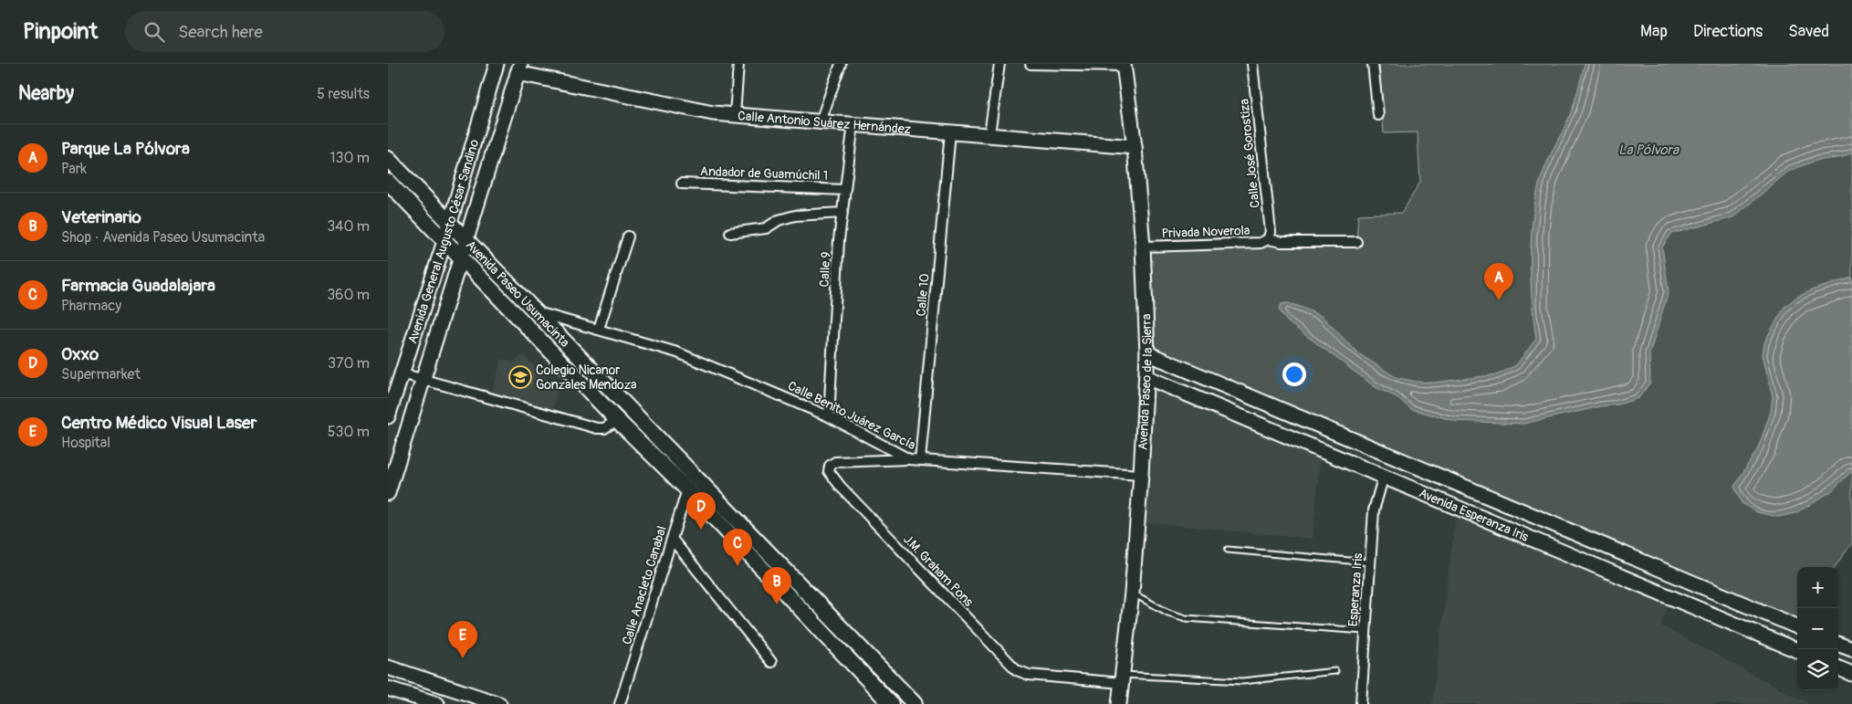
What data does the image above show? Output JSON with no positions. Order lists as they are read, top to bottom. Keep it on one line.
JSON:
{"streets":{"main road":["Avenida Paseo Usumacinta"],"street":["Calle Antonio Suárez Hernández","Calle José Gorostiza","Andador de Guamúchil 1","Privada Noverola","Avenida General Augusto César Sandino","Calle 9","Calle 10","Avenida Paseo de la Sierra","Calle Benito Juárez García","Avenida Esperanza Iris","J.M. Graham Pons","Calle Anacleto Canabal","Esperanza Iris"]},"crossings":[["Calle Antonio Suárez Hernández","Avenida General Augusto César Sandino"],["Calle Antonio Suárez Hernández","Calle 9"],["Calle Antonio Suárez Hernández","Calle 10"],["Calle Antonio Suárez Hernández","Avenida Paseo de la Sierra"],["Calle José Gorostiza","Privada Noverola"],["Andador de Guamúchil 1","Calle 9"],["Privada Noverola","Avenida Paseo de la Sierra"],["Avenida General Augusto César Sandino","Avenida Paseo Usumacinta"],["Calle 9","Calle Benito Juárez García"],["Avenida Paseo Usumacinta","Calle Benito Juárez García"],["Avenida Paseo Usumacinta","Calle Anacleto Canabal"],["Calle 10","Calle Benito Juárez García"],["Avenida Paseo de la Sierra","Calle Benito Juárez García"],["Avenida Paseo de la Sierra","Avenida Esperanza Iris"],["Avenida Paseo de la Sierra","J.M. Graham Pons"],["Calle Benito Juárez García","J.M. Graham Pons"],["Avenida Esperanza Iris","Esperanza Iris"]],"water":["La Pólvora"],"places":{"school or university":["Colegio Nicanor Gonzales Mendoza"]},"page":{"header":"Pinpoint","search":"Search here","nav":["Map","Directions","Saved"],"heading":["Nearby","5 results"],"list":[{"mark":"A","name":"Parque La Pólvora","note":"Park","value":"130 m"},{"mark":"B","name":"Veterinario","note":"Shop · Avenida Paseo Usumacinta","value":"340 m"},{"mark":"C","name":"Farmacia Guadalajara","note":"Pharmacy","value":"360 m"},{"mark":"D","name":"Oxxo","note":"Supermarket","value":"370 m"},{"mark":"E","name":"Centro Médico Visual Laser","note":"Hospital","value":"530 m"}],"pins":["A","D","C","B","E"],"map_buttons":["+","−"]}}
